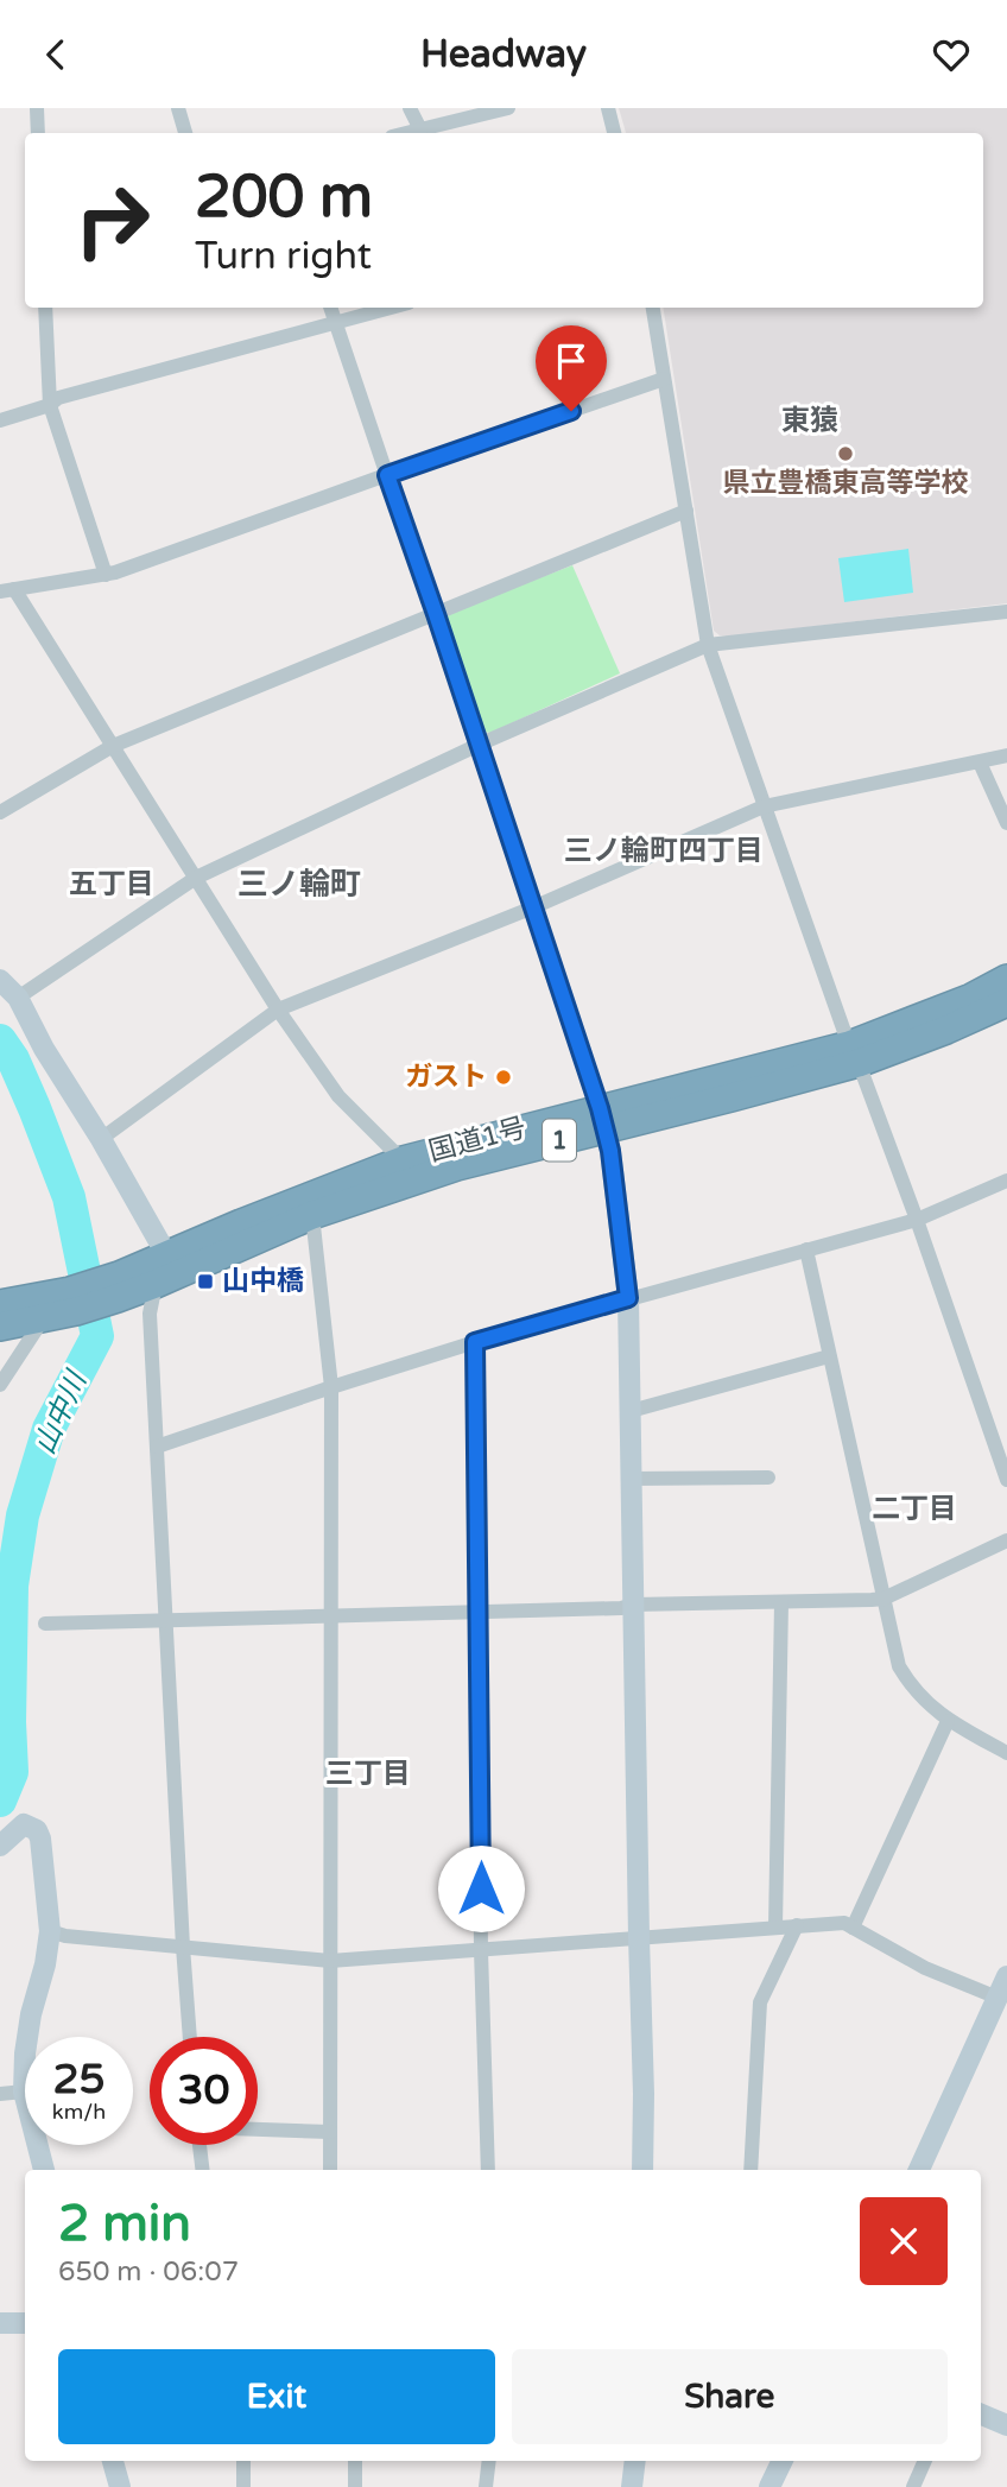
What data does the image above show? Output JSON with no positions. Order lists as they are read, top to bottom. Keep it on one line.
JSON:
{"streets":{"highway":["国道1号","1"]},"districts":["東猿","三ノ輪町四丁目","五丁目","三ノ輪町","二丁目","三丁目"],"water":["山中川"],"places":{"other":["県立豊橋東高等学校","ガスト"],"transit":["山中橋"]},"page":{"header":"Headway","turn":["200 m","Turn right"],"speed":"25 km/h","limit":"30","heading":["2 min","650 m · 06:07"],"buttons":["Exit","Share"]}}
